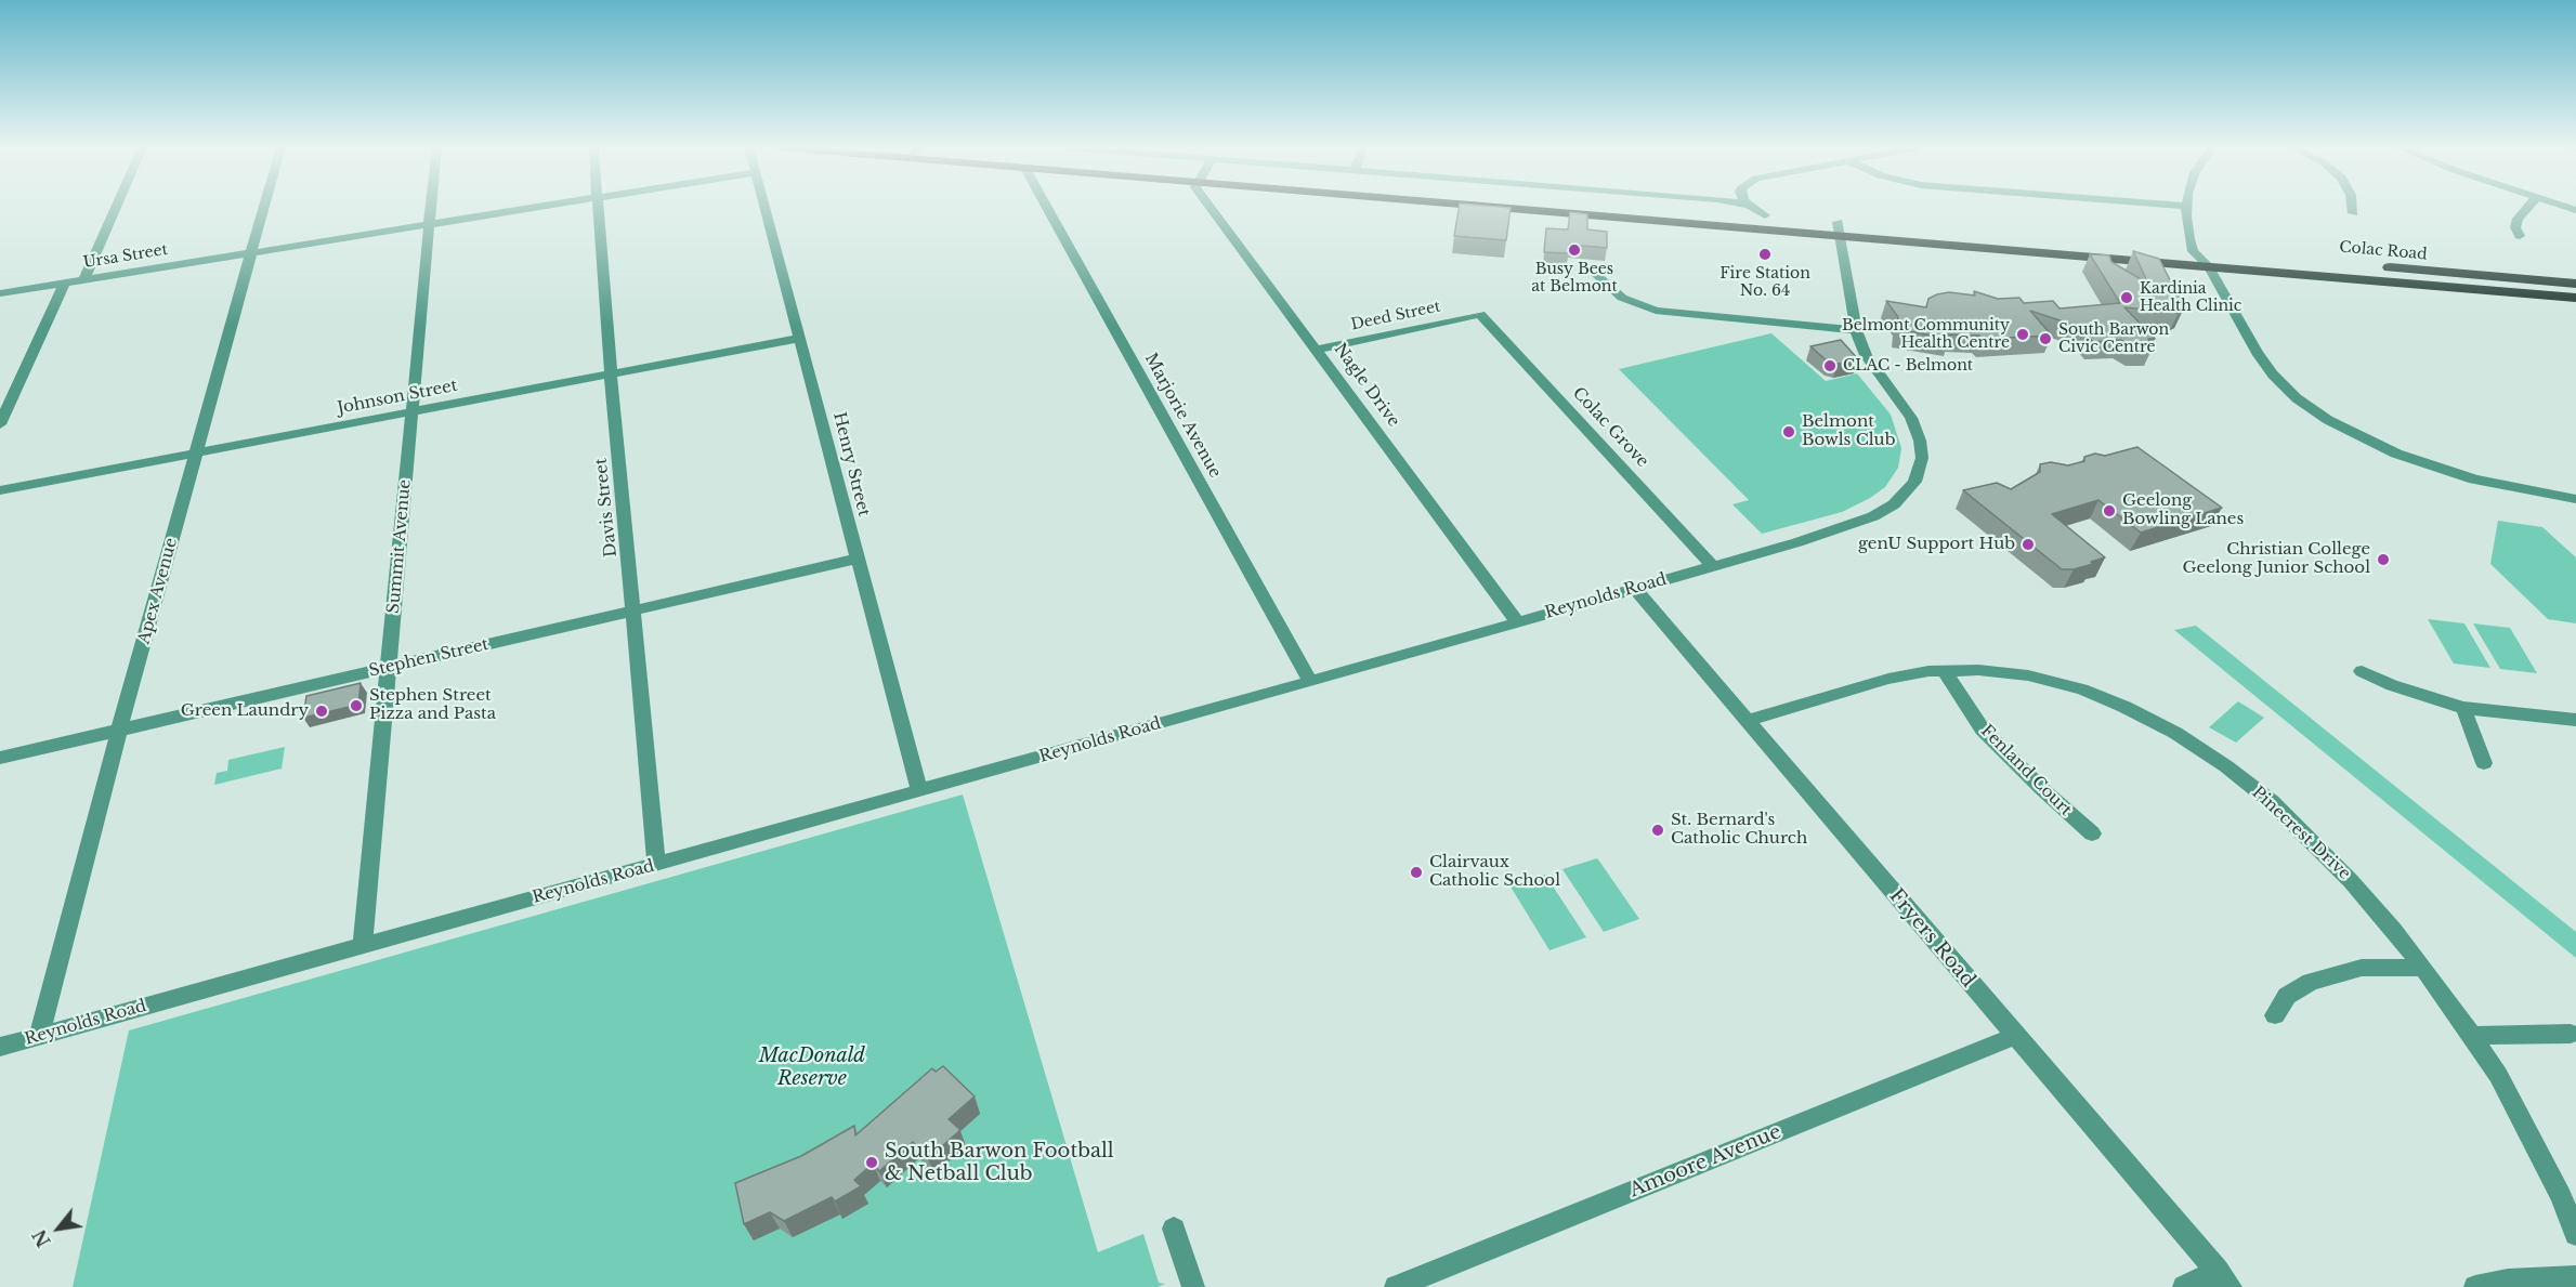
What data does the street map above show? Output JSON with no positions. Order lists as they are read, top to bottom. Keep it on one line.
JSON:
{"streets":{"highway":["Colac Road"],"street":["Ursa Street","Deed Street","Nagle Drive","Johnson Street","Marjorie Avenue","Colac Grove","Henry Street","Davis Street","Summit Avenue","Apex Avenue","Reynolds Road","Stephen Street","Fenland Court","Pinecrest Drive","Fryers Road","Amoore Avenue"]},"crossings":[["Colac Road","Reynolds Road"],["Ursa Street","Summit Avenue"],["Ursa Street","Apex Avenue"],["Deed Street","Nagle Drive"],["Deed Street","Colac Grove"],["Nagle Drive","Reynolds Road"],["Johnson Street","Henry Street"],["Johnson Street","Davis Street"],["Johnson Street","Summit Avenue"],["Johnson Street","Apex Avenue"],["Marjorie Avenue","Reynolds Road"],["Colac Grove","Reynolds Road"],["Henry Street","Reynolds Road"],["Henry Street","Stephen Street"],["Davis Street","Reynolds Road"],["Davis Street","Stephen Street"],["Summit Avenue","Reynolds Road"],["Summit Avenue","Stephen Street"],["Apex Avenue","Reynolds Road"],["Apex Avenue","Stephen Street"],["Reynolds Road","Fryers Road"],["Fenland Court","Pinecrest Drive"],["Pinecrest Drive","Fryers Road"],["Fryers Road","Amoore Avenue"]],"parks":["MacDonald Reserve"],"places":["Busy Bees at Belmont","Fire Station No. 64","Kardinia Health Clinic","Belmont Community Health Centre","South Barwon Civic Centre","CLAC - Belmont","Belmont Bowls Club","Geelong Bowling Lanes","genU Support Hub","Christian College Geelong Junior School","Stephen Street Pizza and Pasta","Green Laundry","St. Bernard's Catholic Church","Clairvaux Catholic School","South Barwon Football & Netball Club"],"north":"bottom left"}
